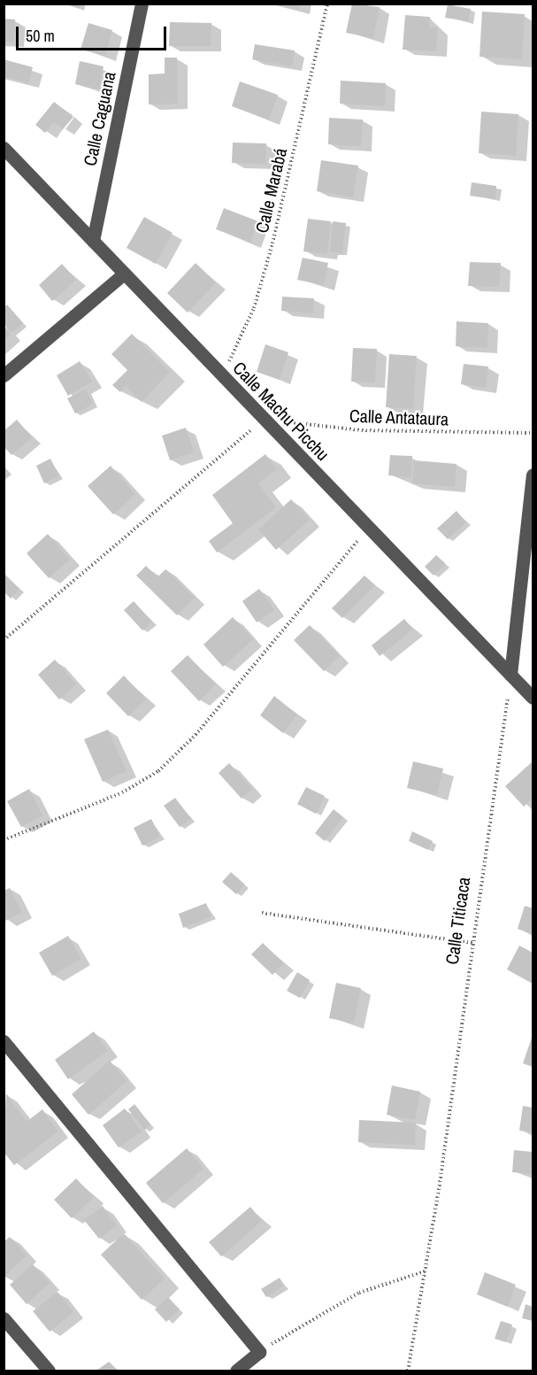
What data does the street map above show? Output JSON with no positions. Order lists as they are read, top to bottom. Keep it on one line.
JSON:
{"streets":{"street":["Calle Caguana","Calle Machu Picchu"],"path":["Calle Marabá","Calle Antataura","Calle Titicaca"]},"crossings":[["Calle Caguana","Calle Machu Picchu"],["Calle Marabá","Calle Machu Picchu"],["Calle Machu Picchu","Calle Antataura"],["Calle Machu Picchu","Calle Titicaca"]],"scale_bar":"50 m"}
